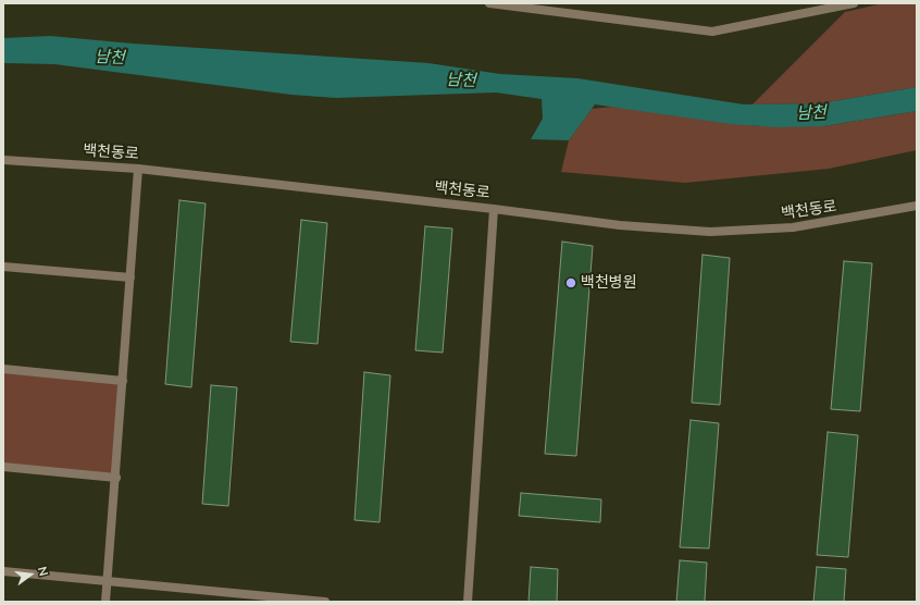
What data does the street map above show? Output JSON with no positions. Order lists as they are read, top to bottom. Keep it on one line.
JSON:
{"streets":{"street":["백천동로"]},"water":["남천"],"places":["백천병원"],"north":"right"}
